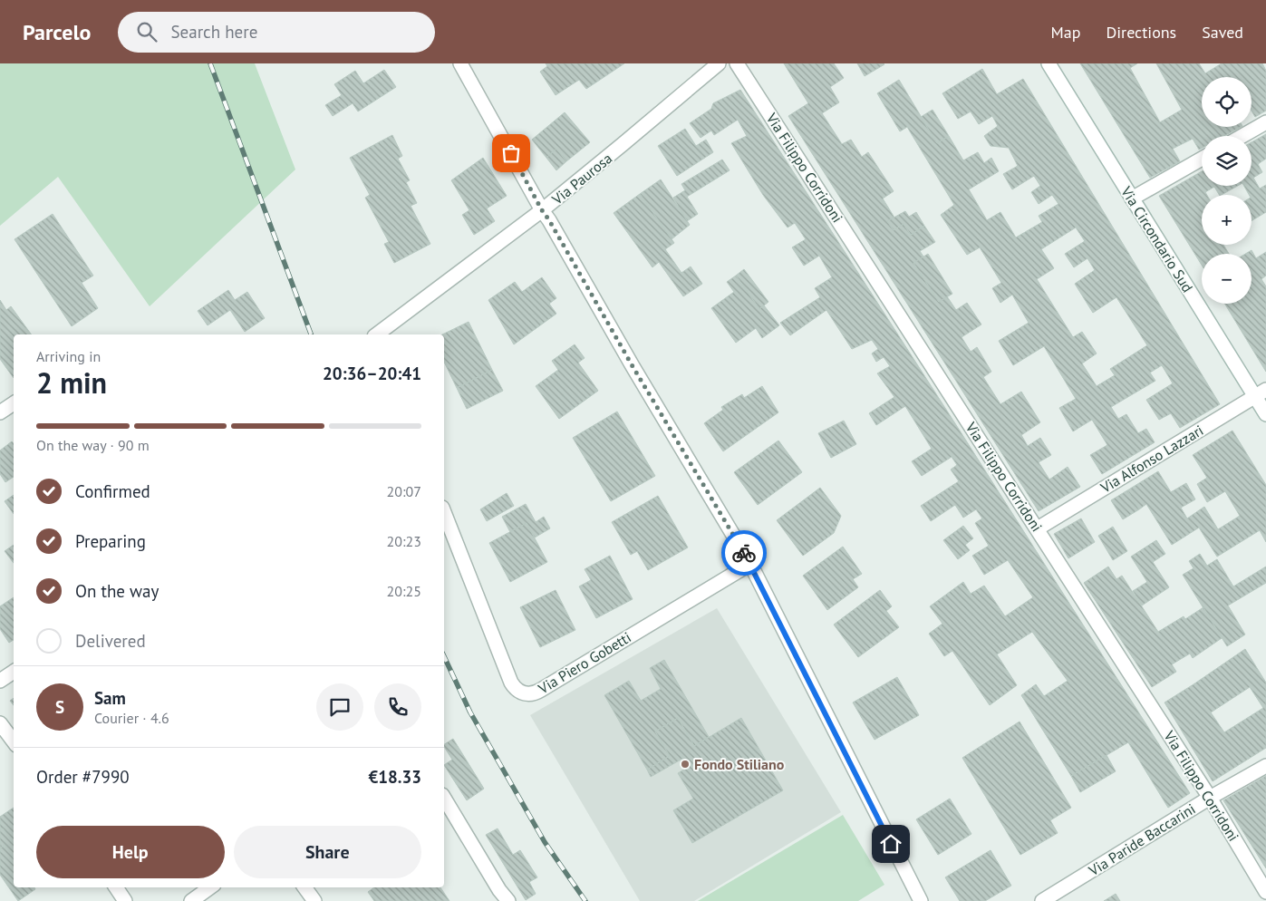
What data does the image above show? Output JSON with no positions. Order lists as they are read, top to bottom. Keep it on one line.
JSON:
{"streets":{"street":["Via Filippo Corridoni","Via Paurosa","Via Circondario Sud","Via Alfonso Lazzari","Via Piero Gobetti","Via Paride Baccarini"]},"crossings":[["Via Filippo Corridoni","Via Alfonso Lazzari"],["Via Filippo Corridoni","Via Paride Baccarini"],["Via Circondario Sud","Via Alfonso Lazzari"]],"places":["Fondo Stiliano"],"page":{"header":"Parcelo","search":"Search here","nav":["Map","Directions","Saved"],"map_buttons":["+","−"],"heading":["2 min","Arriving in","20:36–20:41"],"panel":["Sam","Courier · 4.6","Order #7990","€18.33"],"bar":"On the way · 90 m","list":[["Confirmed","20:07"],["Preparing","20:23"],["On the way","20:25"],"Delivered"],"round":"S","buttons":["Help","Share"]}}
